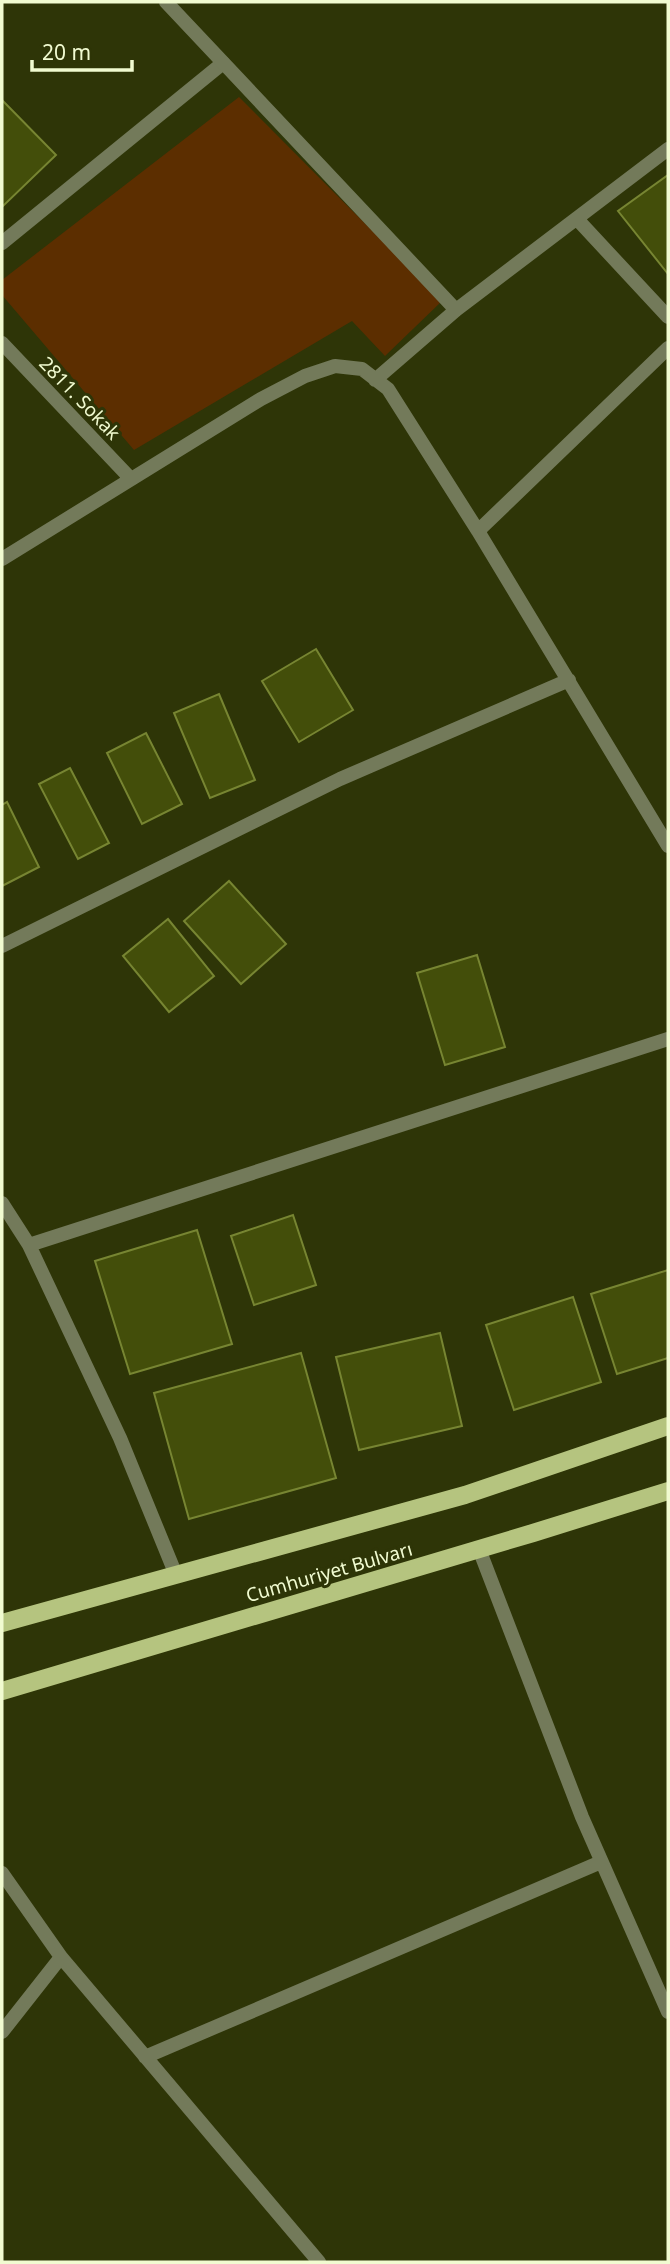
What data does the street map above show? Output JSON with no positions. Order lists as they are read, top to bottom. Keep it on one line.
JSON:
{"streets":{"main road":["Cumhuriyet Bulvarı"],"street":["2811. Sokak"]},"scale_bar":"20 m"}
